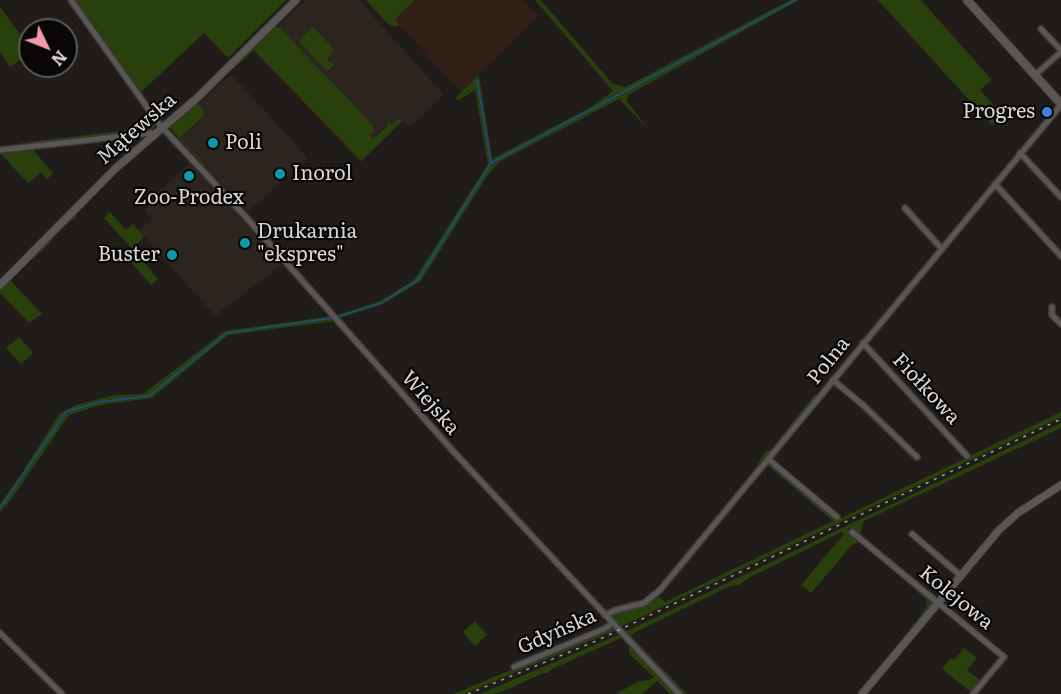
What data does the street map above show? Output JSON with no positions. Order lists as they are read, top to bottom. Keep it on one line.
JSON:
{"streets":{"street":["Mątewska","Polna","Fiołkowa","Wiejska","Kolejowa","Gdyńska"]},"crossings":[["Mątewska","Wiejska"],["Polna","Fiołkowa"],["Polna","Wiejska"],["Wiejska","Gdyńska"]],"places":["Progres","Poli","Inorol","Zoo-Prodex","Drukarnia \"ekspres\"","Buster"],"north":"bottom right"}
